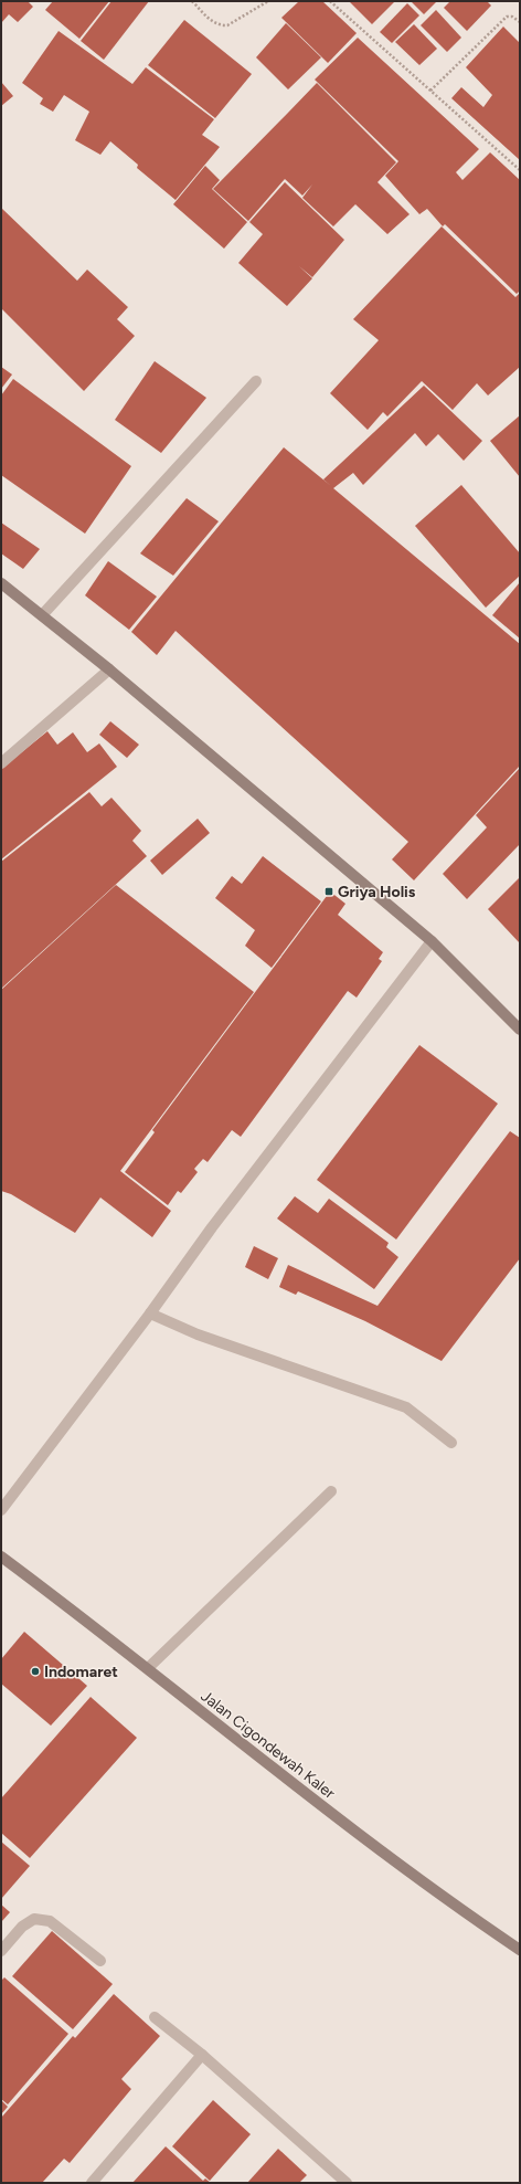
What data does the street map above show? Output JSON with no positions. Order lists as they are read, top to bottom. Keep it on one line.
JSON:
{"streets":{"main road":["Jalan Cigondewah Kaler"]},"places":{"transit":["Griya Holis"],"other":["Indomaret"]}}
